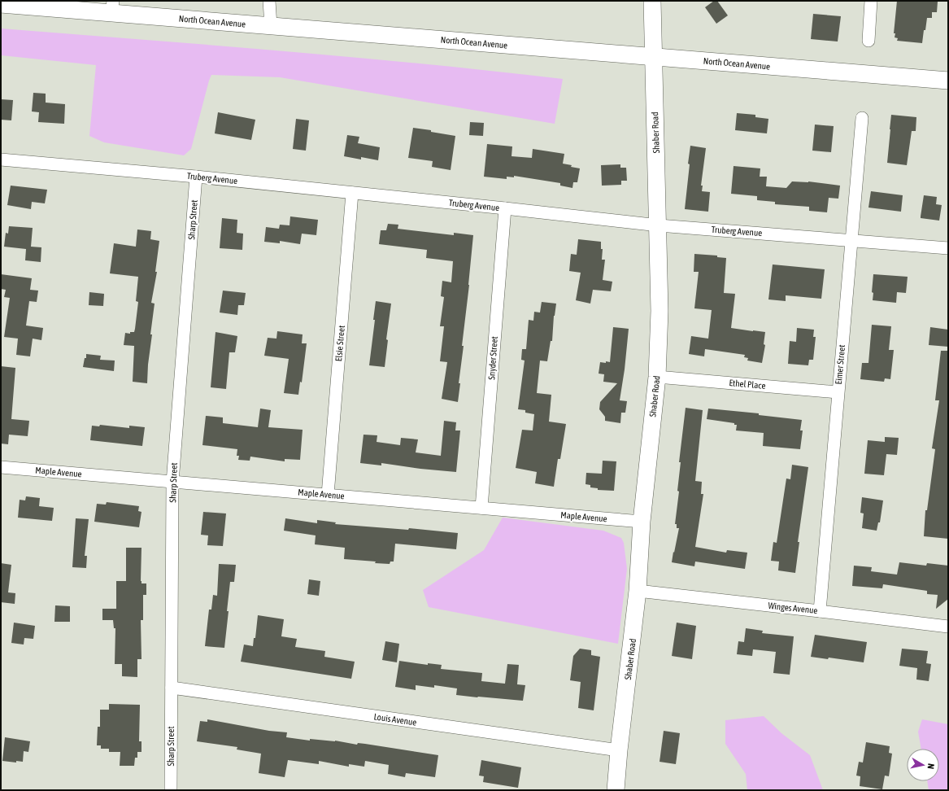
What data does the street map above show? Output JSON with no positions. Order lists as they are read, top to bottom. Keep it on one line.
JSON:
{"streets":{"main road":["North Ocean Avenue","Shaber Road"],"street":["Truberg Avenue","Sharp Street","Elsie Street","Snyder Street","Eimer Street","Ethel Place","Maple Avenue","Winges Avenue","Louis Avenue"]},"crossings":[["North Ocean Avenue","Shaber Road"],["Shaber Road","Truberg Avenue"],["Shaber Road","Ethel Place"],["Shaber Road","Maple Avenue"],["Shaber Road","Winges Avenue"],["Shaber Road","Louis Avenue"],["Truberg Avenue","Sharp Street"],["Truberg Avenue","Elsie Street"],["Truberg Avenue","Snyder Street"],["Truberg Avenue","Eimer Street"],["Sharp Street","Maple Avenue"],["Sharp Street","Louis Avenue"],["Elsie Street","Maple Avenue"],["Snyder Street","Maple Avenue"],["Eimer Street","Ethel Place"],["Eimer Street","Winges Avenue"]],"north":"right"}
